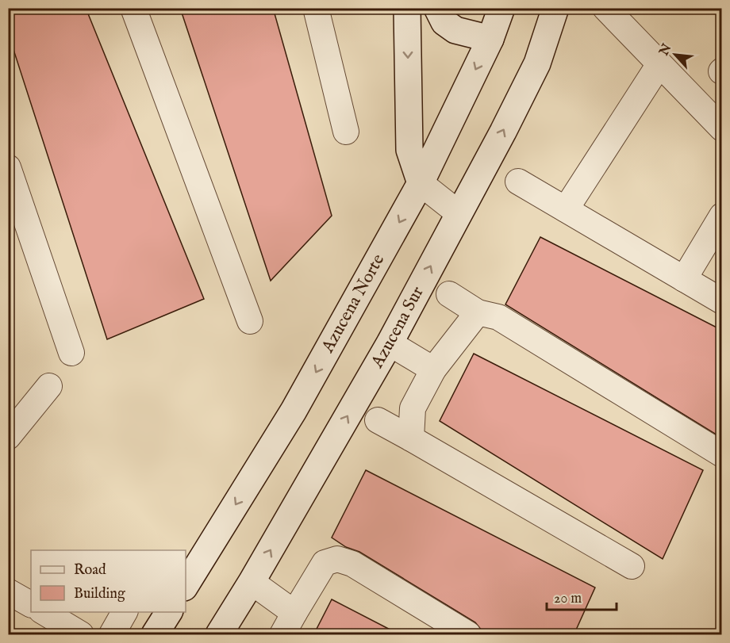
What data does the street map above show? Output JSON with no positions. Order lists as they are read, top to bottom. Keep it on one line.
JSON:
{"streets":{"street":["Azucena Norte","Azucena Sur"]},"legend":["Road","Building"],"scale_bar":"20 m","north":"top left"}
